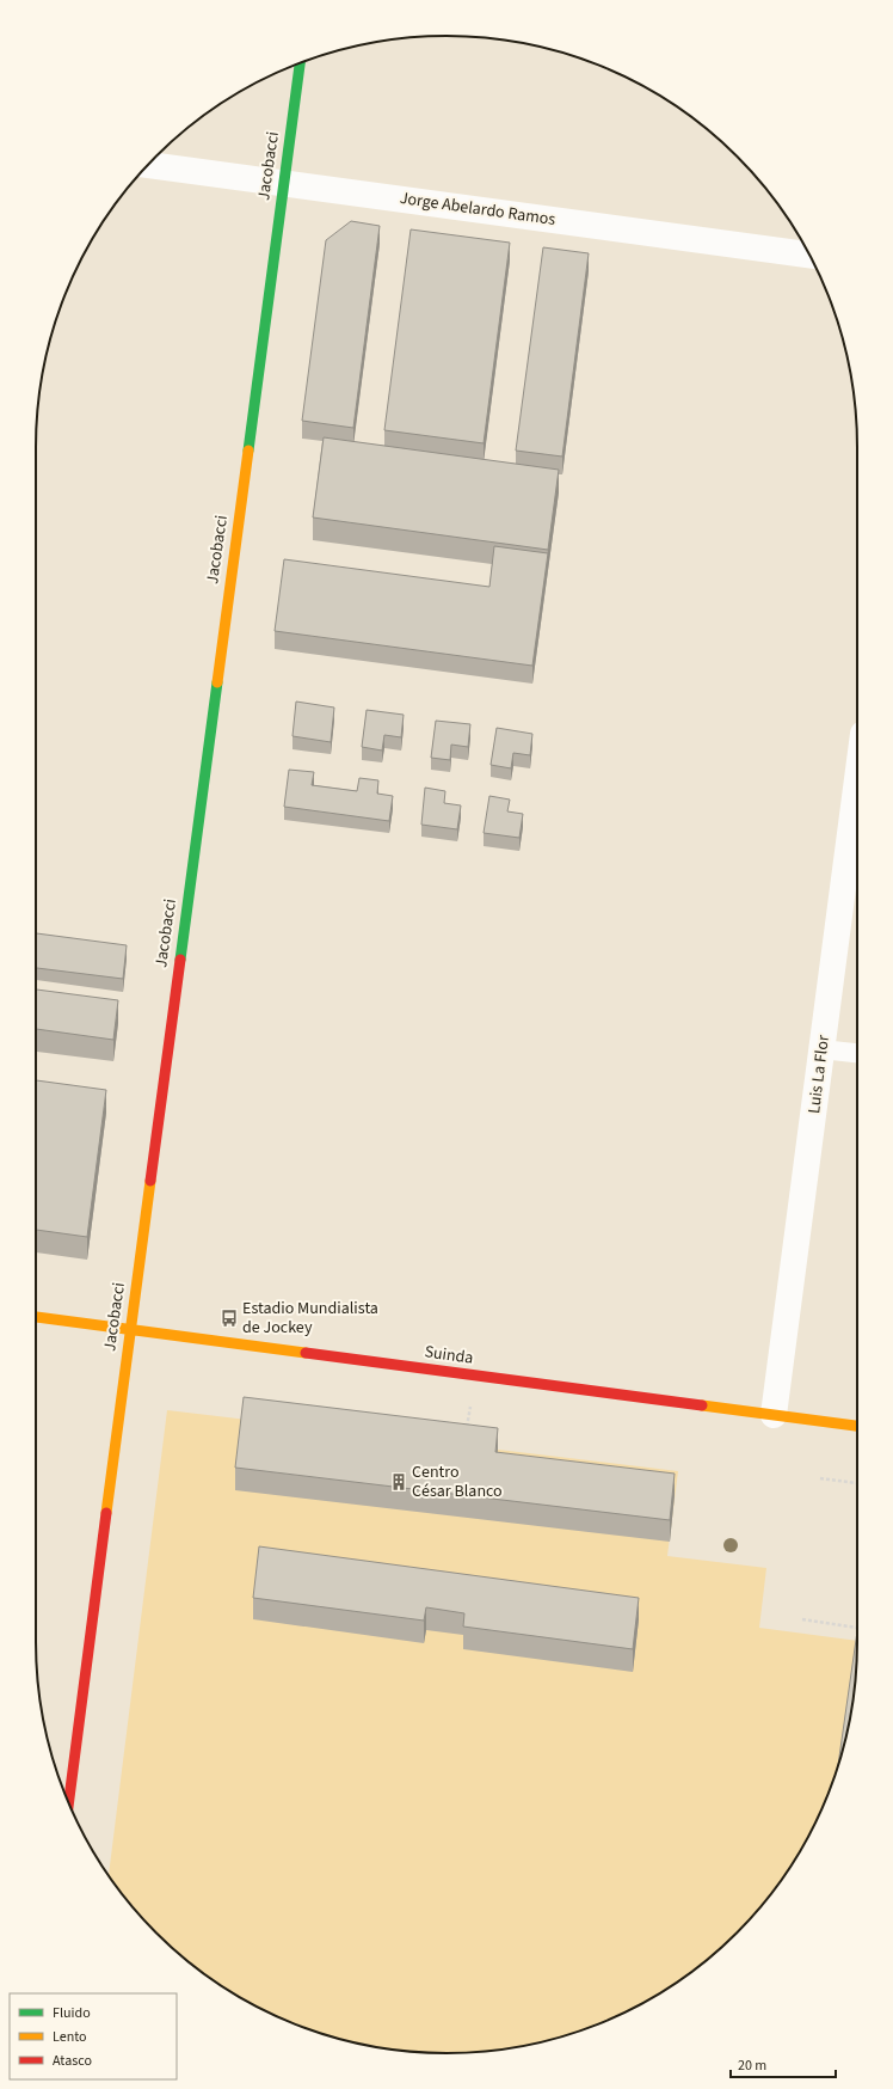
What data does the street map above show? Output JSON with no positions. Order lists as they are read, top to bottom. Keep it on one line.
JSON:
{"streets":{"street":["Jacobacci","Jorge Abelardo Ramos","Luis La Flor","Suinda"]},"crossings":[["Jacobacci","Jorge Abelardo Ramos"],["Jacobacci","Suinda"],["Luis La Flor","Suinda"]],"places":{"bus stop":["Estadio Mundialista de Jockey"],"building":["Centro César Blanco"]},"legend":["Fluido","Lento","Atasco"],"scale_bar":"20 m"}
